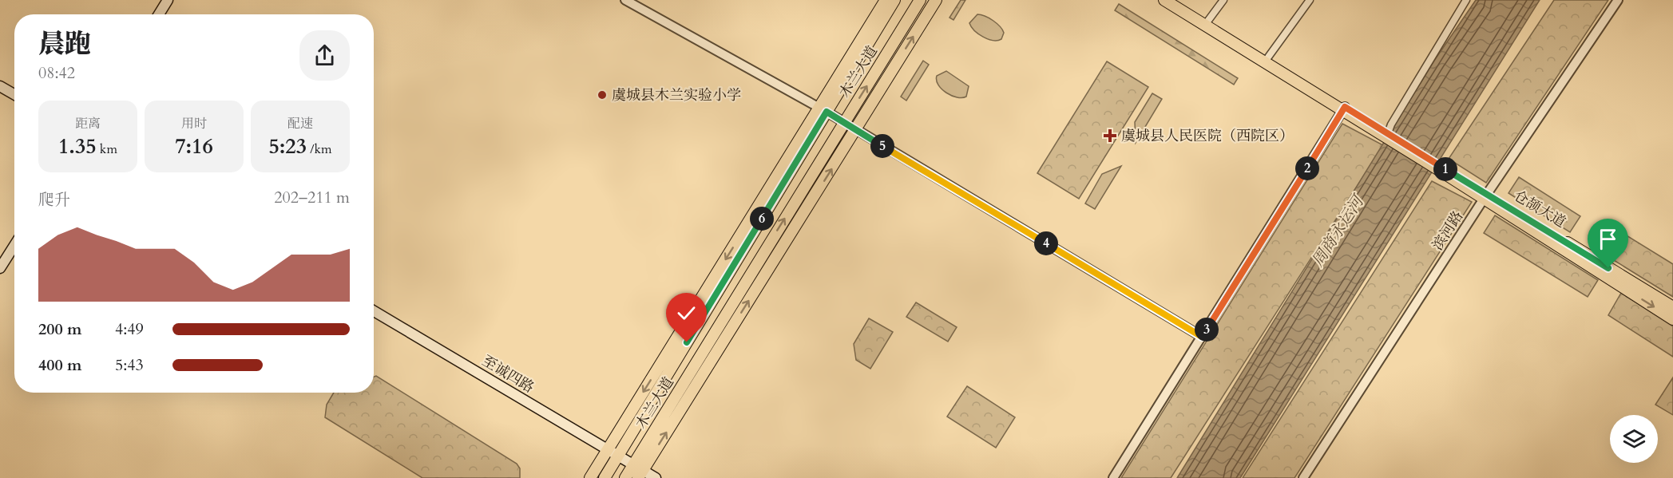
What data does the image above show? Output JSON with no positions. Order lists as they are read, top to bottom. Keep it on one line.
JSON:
{"streets":{"main road":["木兰大道","仓颉大道","至诚四路"],"street":["滨河路"]},"crossings":[["木兰大道","至诚四路"],["仓颉大道","滨河路"]],"water":["周商永运河"],"places":{"other":["虞城县木兰实验小学"],"health":["虞城县人民医院（西院区）"]},"page":{"heading":["晨跑","08:42"],"stats":[["距离","1.35 km"],["用时","7:16"],["配速","5:23 /km"]],"pins":["5","2","1","6","4","3"],"chart":["爬升","202–211 m"],"list":[{"name":"200 m","note":"4:49"},{"name":"400 m","note":"5:43"}]}}
